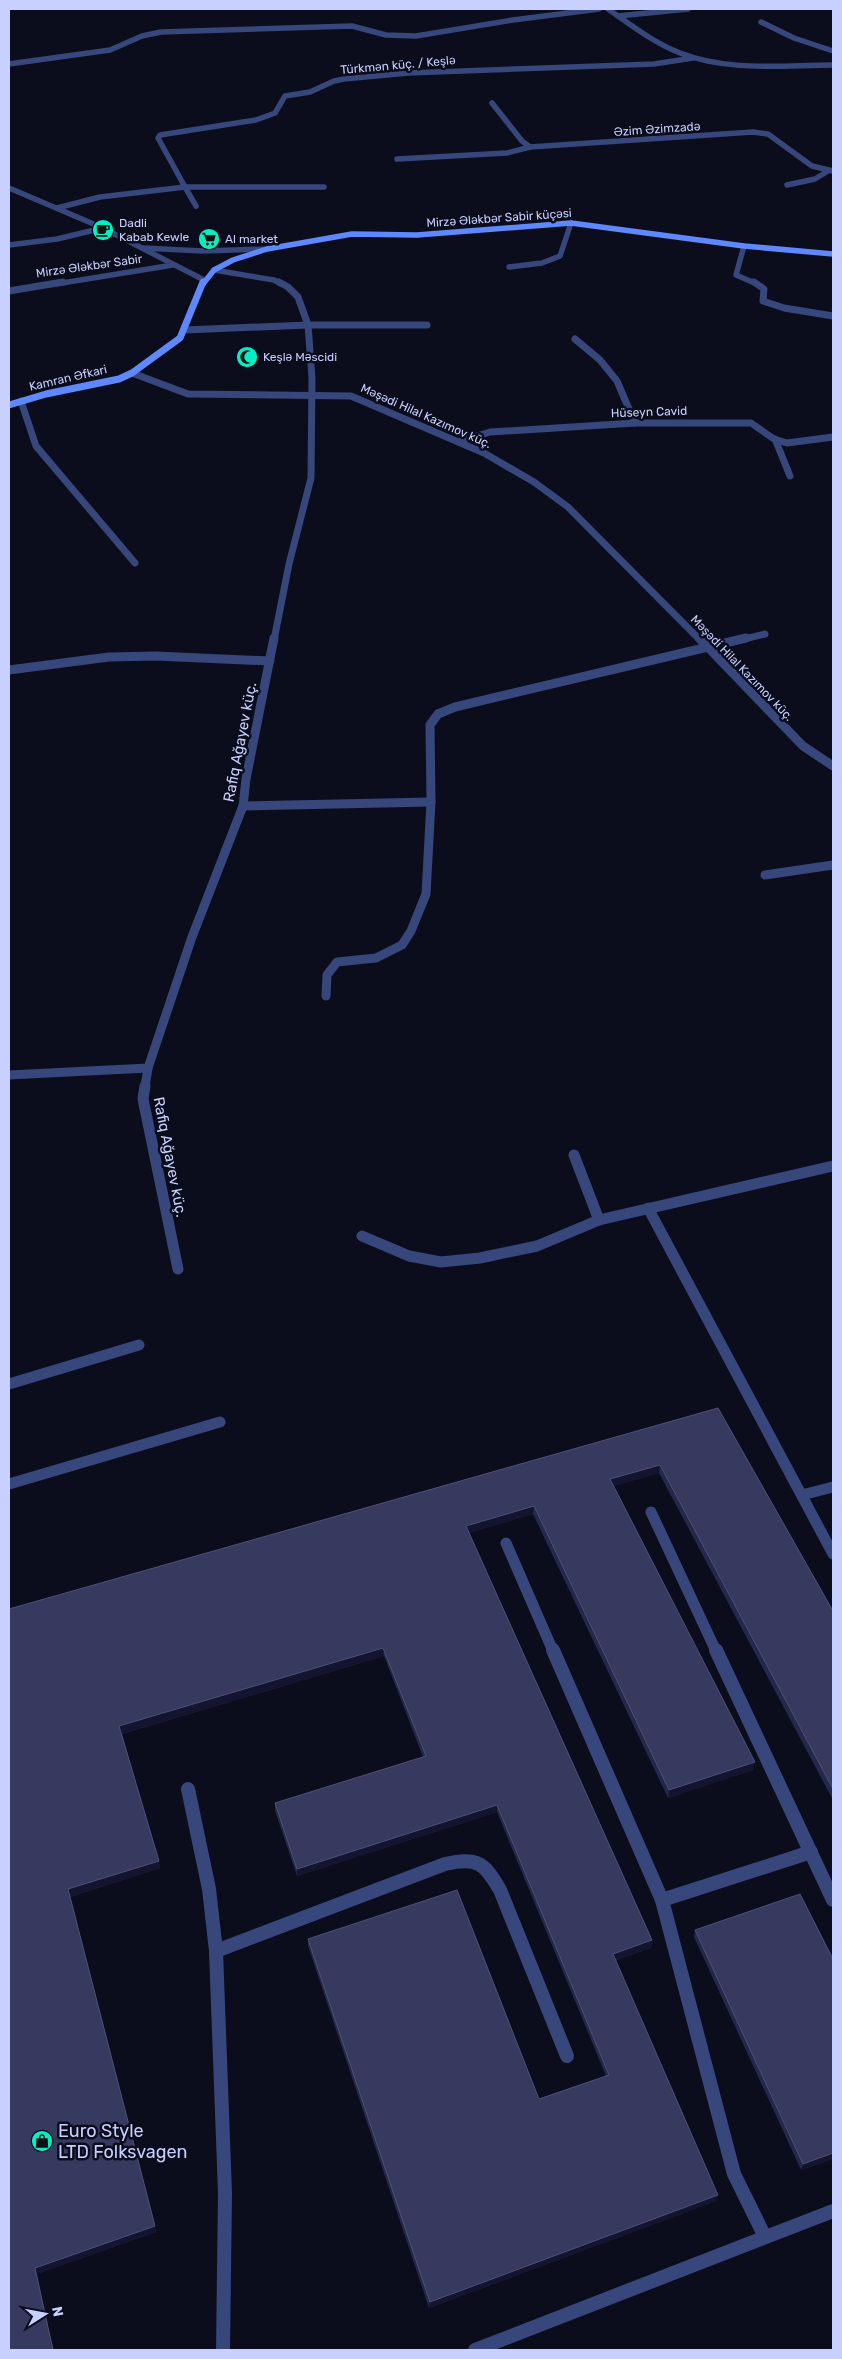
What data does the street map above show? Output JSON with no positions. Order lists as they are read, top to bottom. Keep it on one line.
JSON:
{"streets":{"street":["Türkmən küç. / Keşlə","Əzim Əzimzadə","Mirzə Ələkbər Sabir küçəsi","Mirzə Ələkbər Sabir","Kamran Əfkari","Hüseyn Cavid","Məşədi Hilal Kazımov küç.","Rafiq Ağayev küç."]},"crossings":[["Mirzə Ələkbər Sabir küçəsi","Rafiq Ağayev küç."],["Kamran Əfkari","Məşədi Hilal Kazımov küç."],["Hüseyn Cavid","Məşədi Hilal Kazımov küç."],["Məşədi Hilal Kazımov küç.","Rafiq Ağayev küç."]],"places":{"cafe":["Dadli Kabab Kewle"],"supermarket":["Al market"],"mosque":["Keşlə Məscidi"],"shop":["Euro Style LTD Folksvagen"]},"north":"right"}
